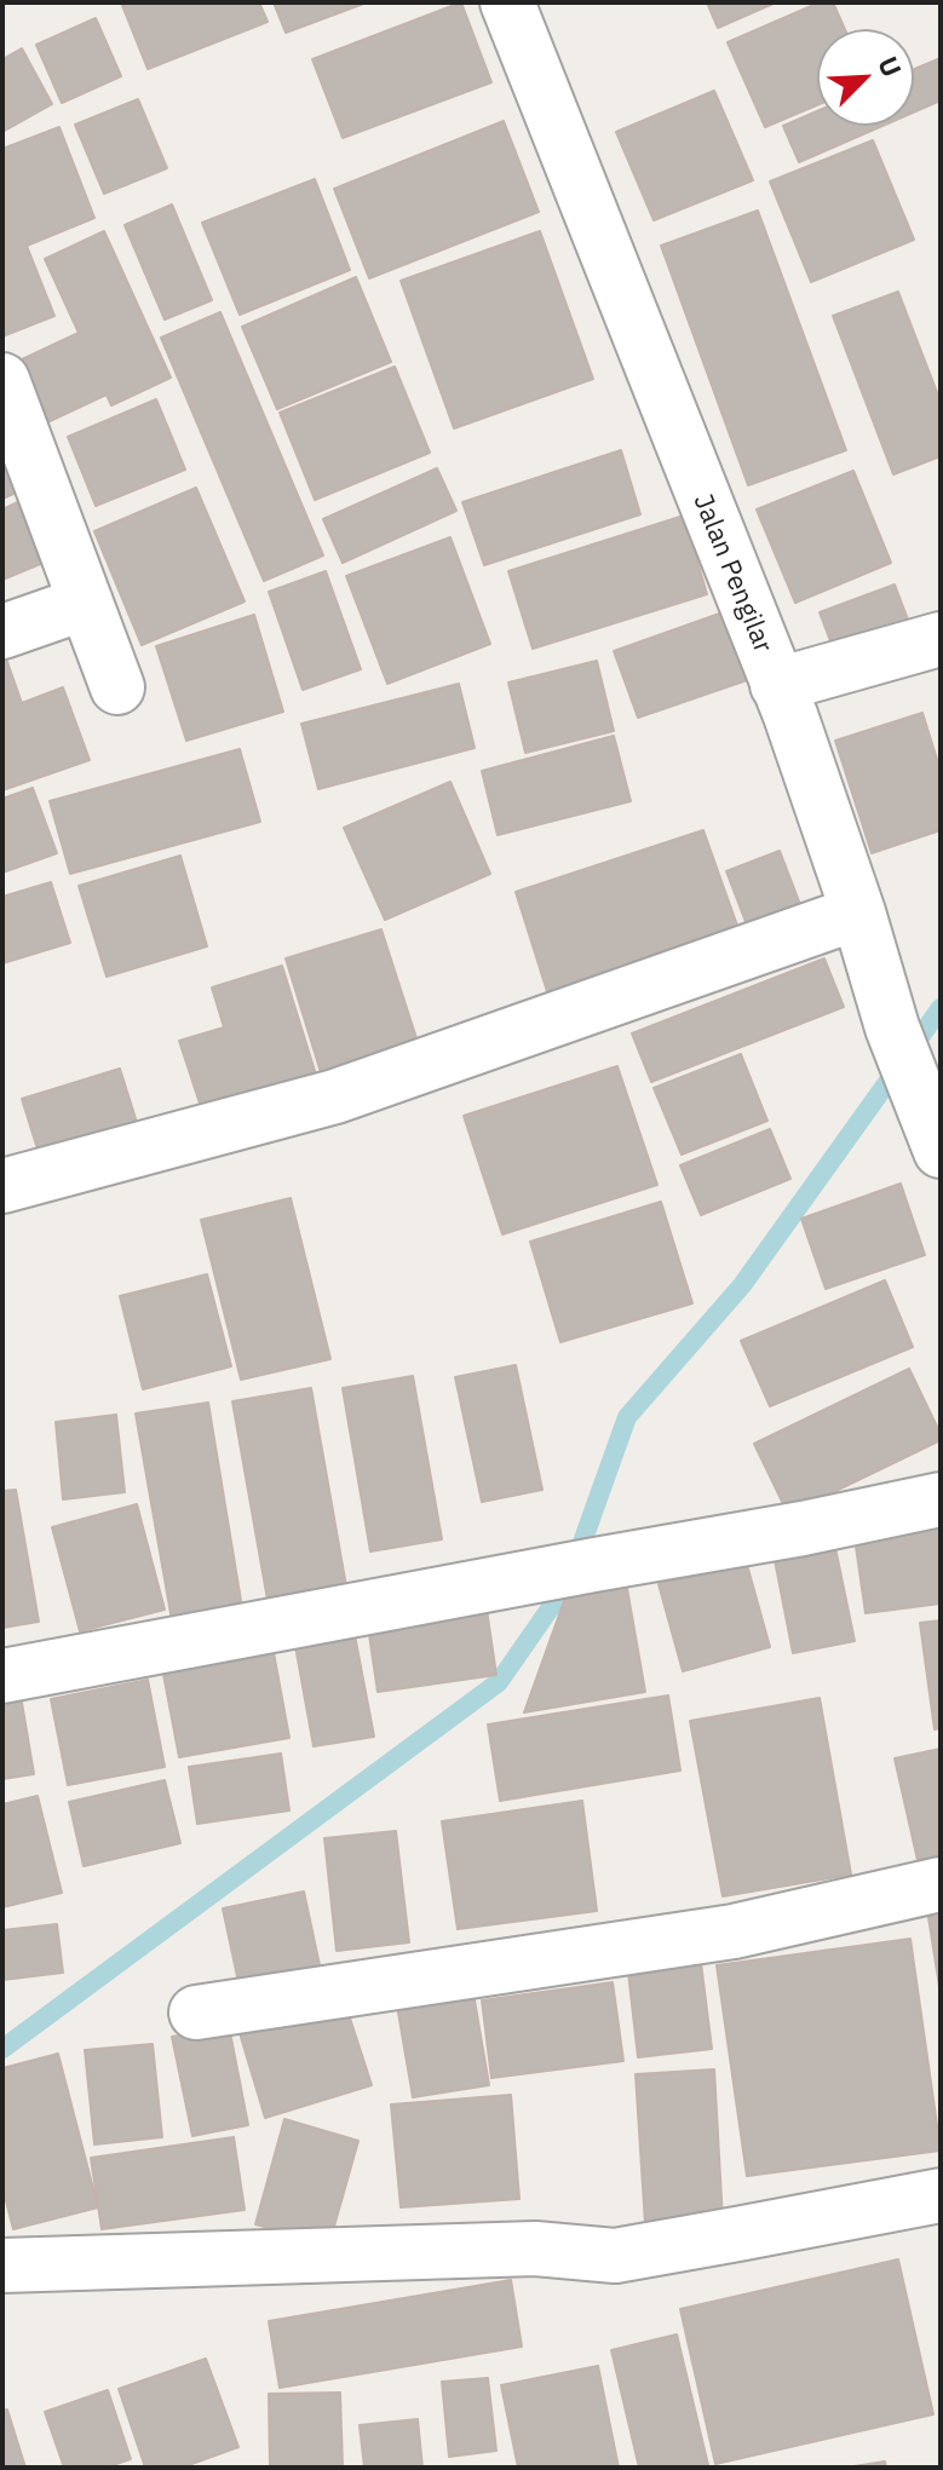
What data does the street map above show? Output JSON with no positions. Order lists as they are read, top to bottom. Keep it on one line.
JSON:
{"streets":{"street":["Jalan Pengilar"]},"north":"top right"}
